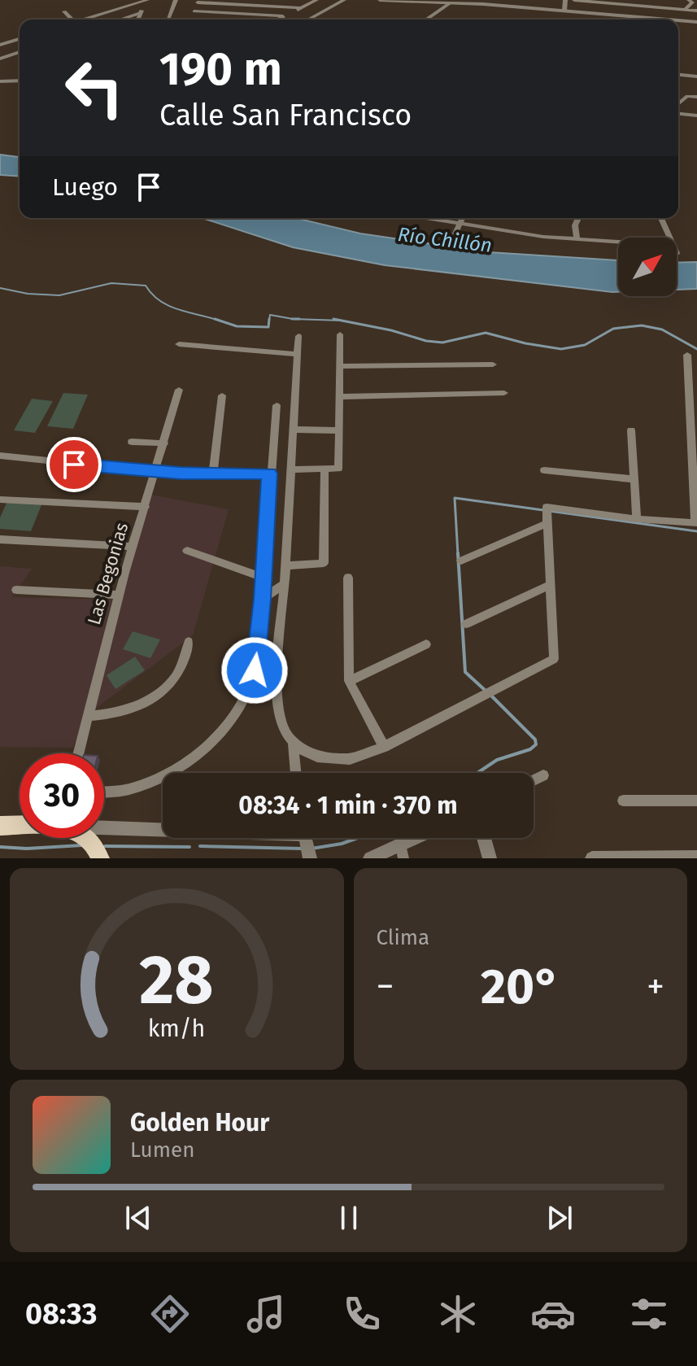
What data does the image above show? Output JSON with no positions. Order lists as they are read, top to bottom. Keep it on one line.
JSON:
{"streets":{"street":["Las Begonias"]},"water":["Río Chillón"],"north":"top right","page":{"turn":["190 m","Calle San Francisco"],"then":"Luego","limit":"30","trip":"08:34 · 1 min · 370 m","tile":"Clima","heat":["−","20°","+"],"song":["Golden Hour","Lumen"],"tabs":"08:33","gauge":["28","km/h"]}}
